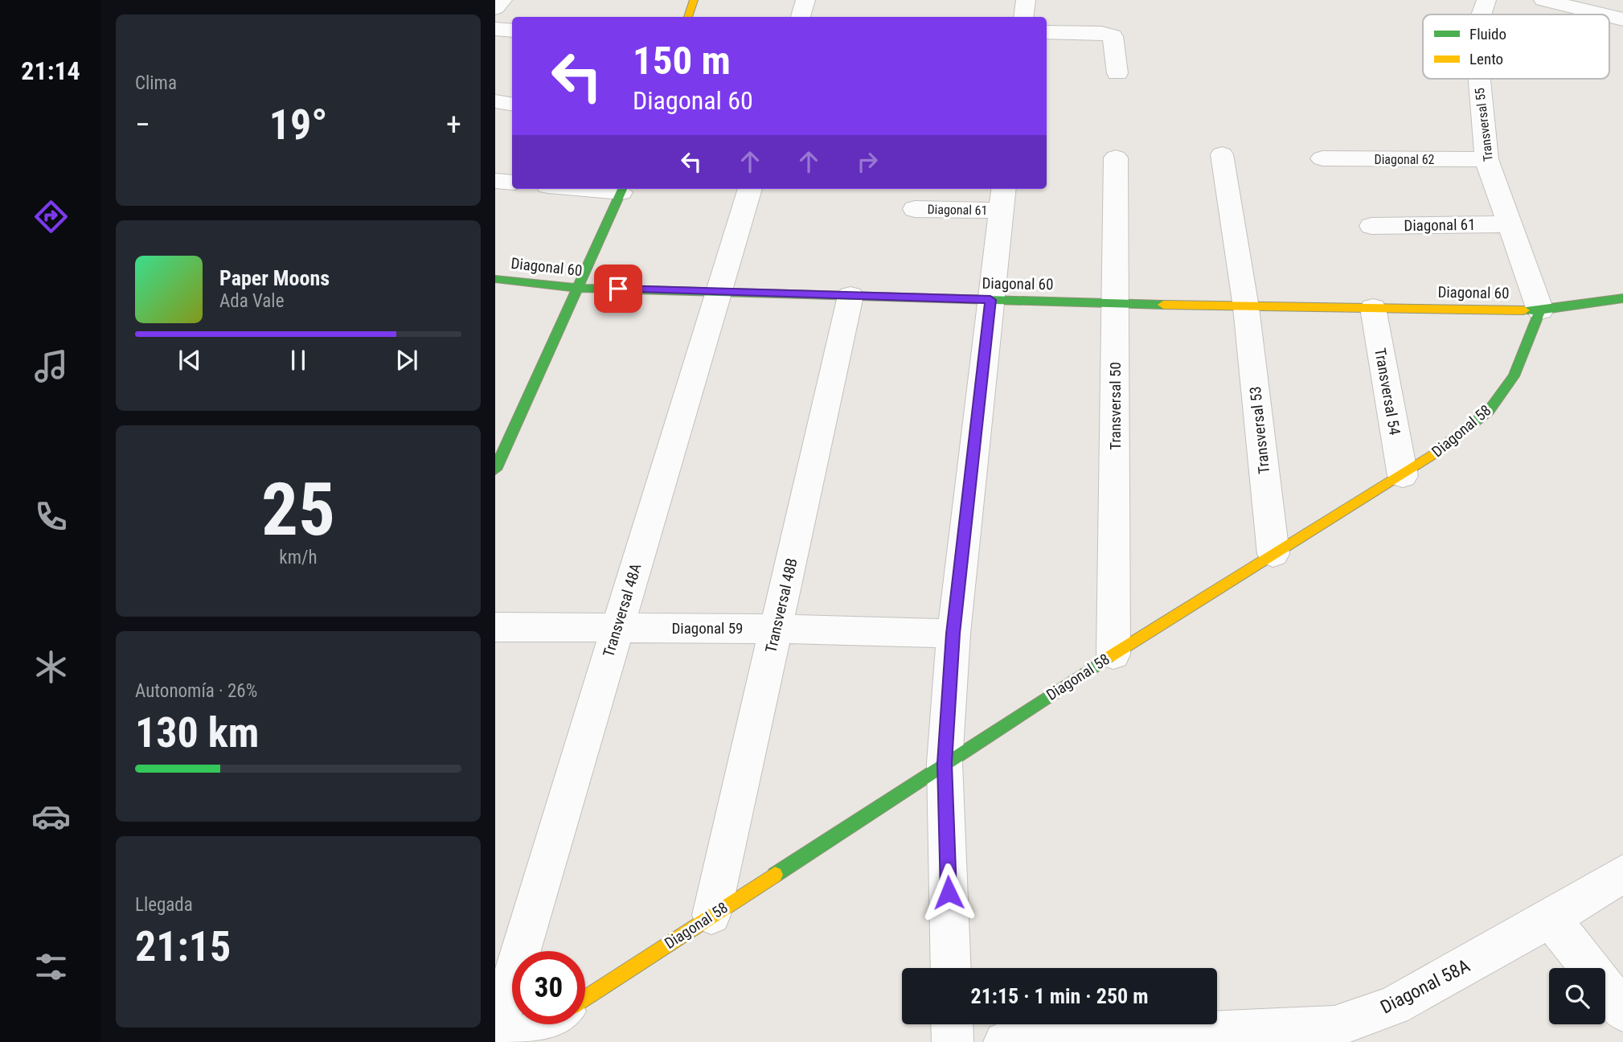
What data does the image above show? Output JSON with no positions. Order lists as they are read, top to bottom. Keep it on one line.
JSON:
{"streets":{"street":["Transversal 55","Diagonal 62","Diagonal 61","Diagonal 60","Transversal 54","Transversal 50","Transversal 53","Diagonal 58","Transversal 48B","Transversal 48A","Diagonal 59","Diagonal 58A"]},"crossings":[["Transversal 55","Diagonal 62"],["Transversal 55","Diagonal 61"],["Transversal 55","Diagonal 60"],["Transversal 55","Diagonal 58"],["Diagonal 60","Transversal 54"],["Diagonal 60","Transversal 50"],["Diagonal 60","Transversal 53"],["Diagonal 60","Diagonal 58"],["Diagonal 60","Transversal 48B"],["Diagonal 60","Transversal 48A"],["Transversal 54","Diagonal 58"],["Transversal 50","Diagonal 58"],["Transversal 53","Diagonal 58"],["Diagonal 58","Transversal 48B"],["Transversal 48B","Diagonal 59"],["Transversal 48A","Diagonal 59"]],"legend":["Fluido","Lento"],"page":{"tabs":"21:14","tile":["Clima",["25","km/h"],["Autonomía · 26%","130 km"],["Llegada","21:15"]],"turn":["150 m","Diagonal 60"],"heat":["−","19°","+"],"song":["Paper Moons","Ada Vale"],"limit":"30","trip":"21:15 · 1 min · 250 m"}}
